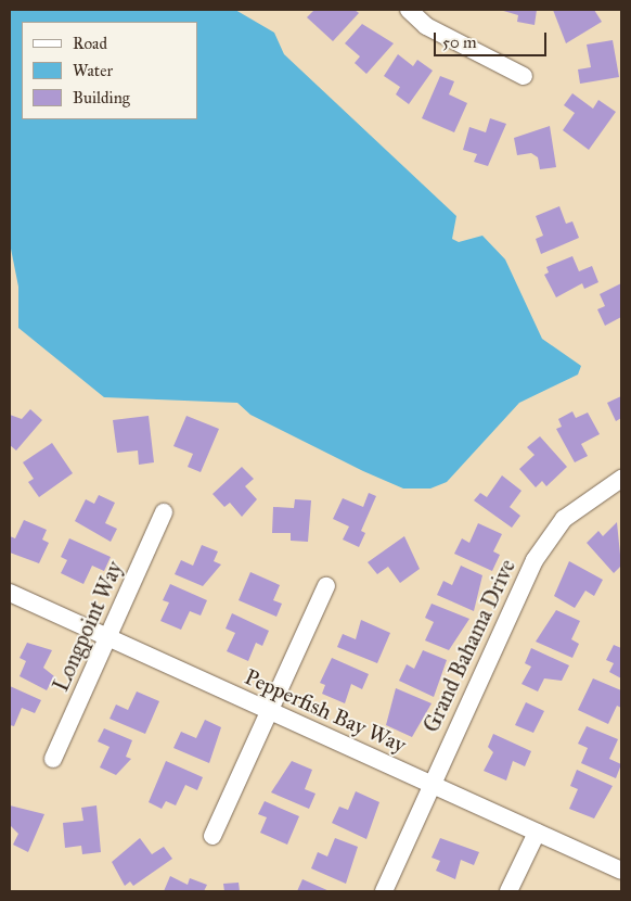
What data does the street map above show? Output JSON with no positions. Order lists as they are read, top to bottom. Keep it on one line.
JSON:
{"streets":{"street":["Longpoint Way","Grand Bahama Drive","Pepperfish Bay Way"]},"crossings":[["Longpoint Way","Pepperfish Bay Way"],["Grand Bahama Drive","Pepperfish Bay Way"]],"legend":["Road","Water","Building"],"scale_bar":"50 m"}
